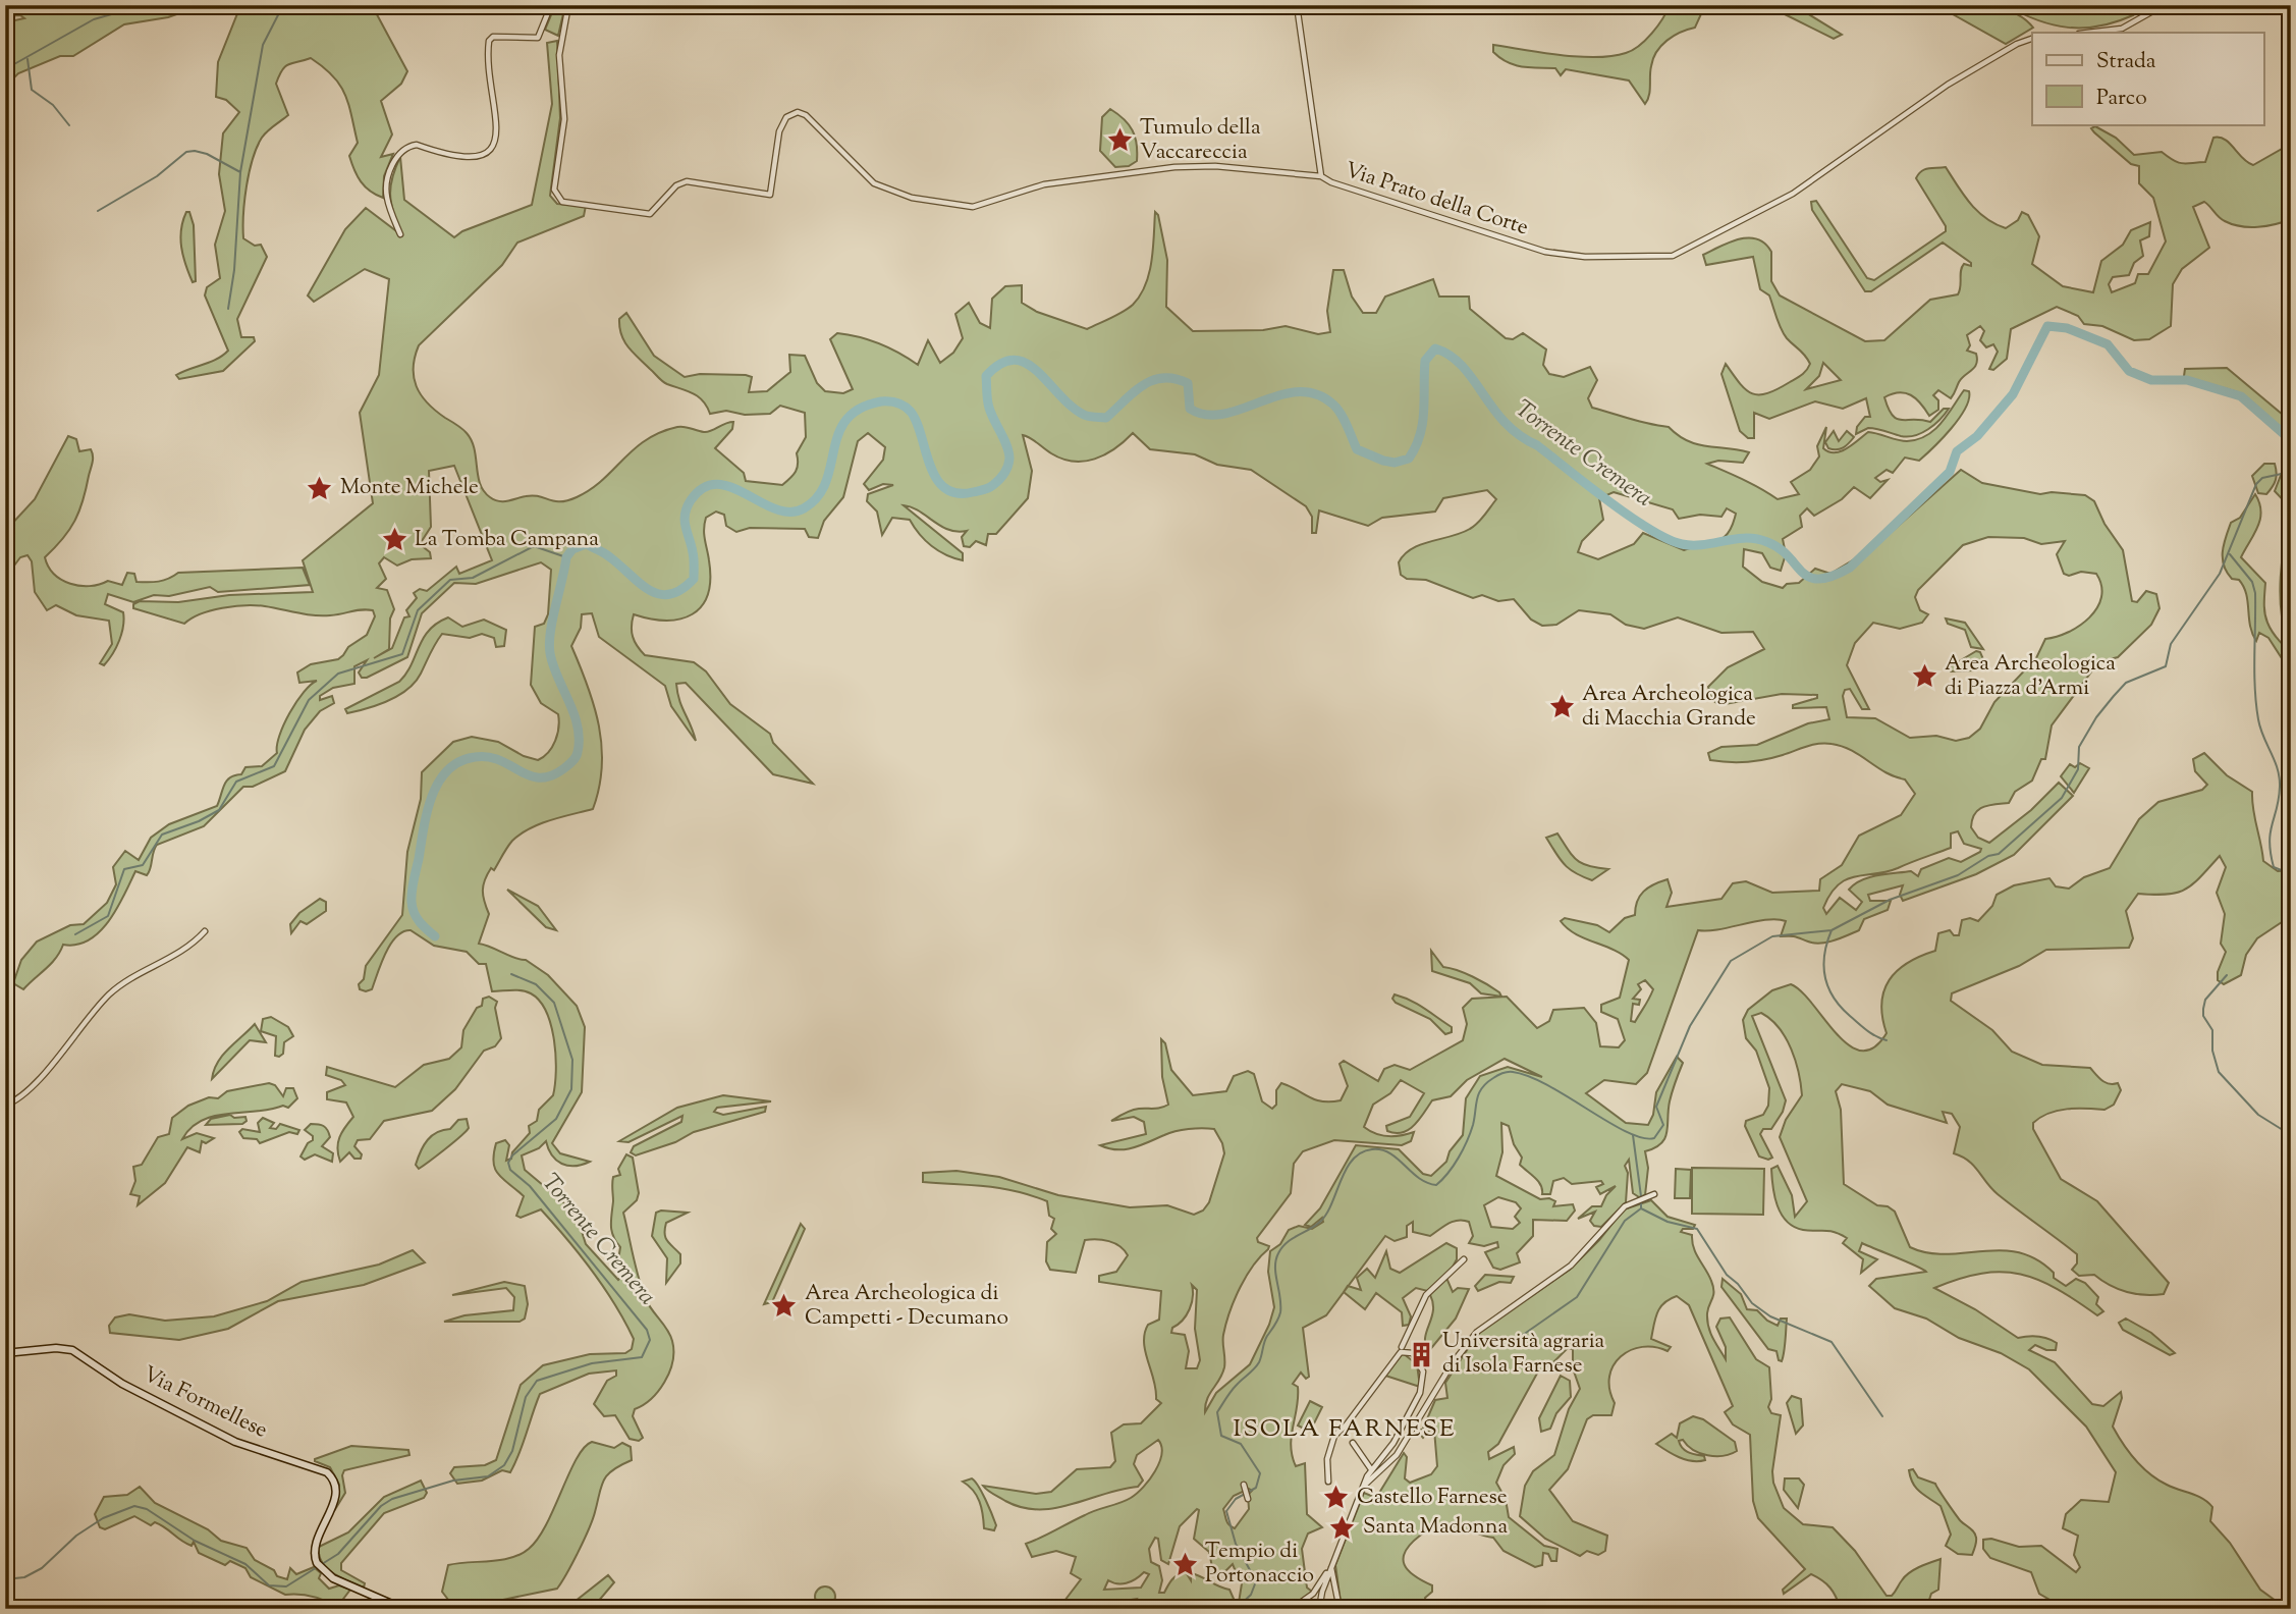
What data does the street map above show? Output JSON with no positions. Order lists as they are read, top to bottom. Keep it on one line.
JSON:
{"streets":{"street":["Via Prato della Corte","Via Formellese"]},"districts":["ISOLA FARNESE"],"water":["Torrente Cremera"],"places":{"place":["Tumulo della Vaccareccia","Monte Michele","La Tomba Campana","Area Archeologica di Piazza d'Armi","Area Archeologica di Macchia Grande","Area Archeologica di Campetti - Decumano","Castello Farnese","Santa Madonna","Tempio di Portonaccio"],"building":["Università agraria di Isola Farnese"]},"legend":["Strada","Parco"]}
